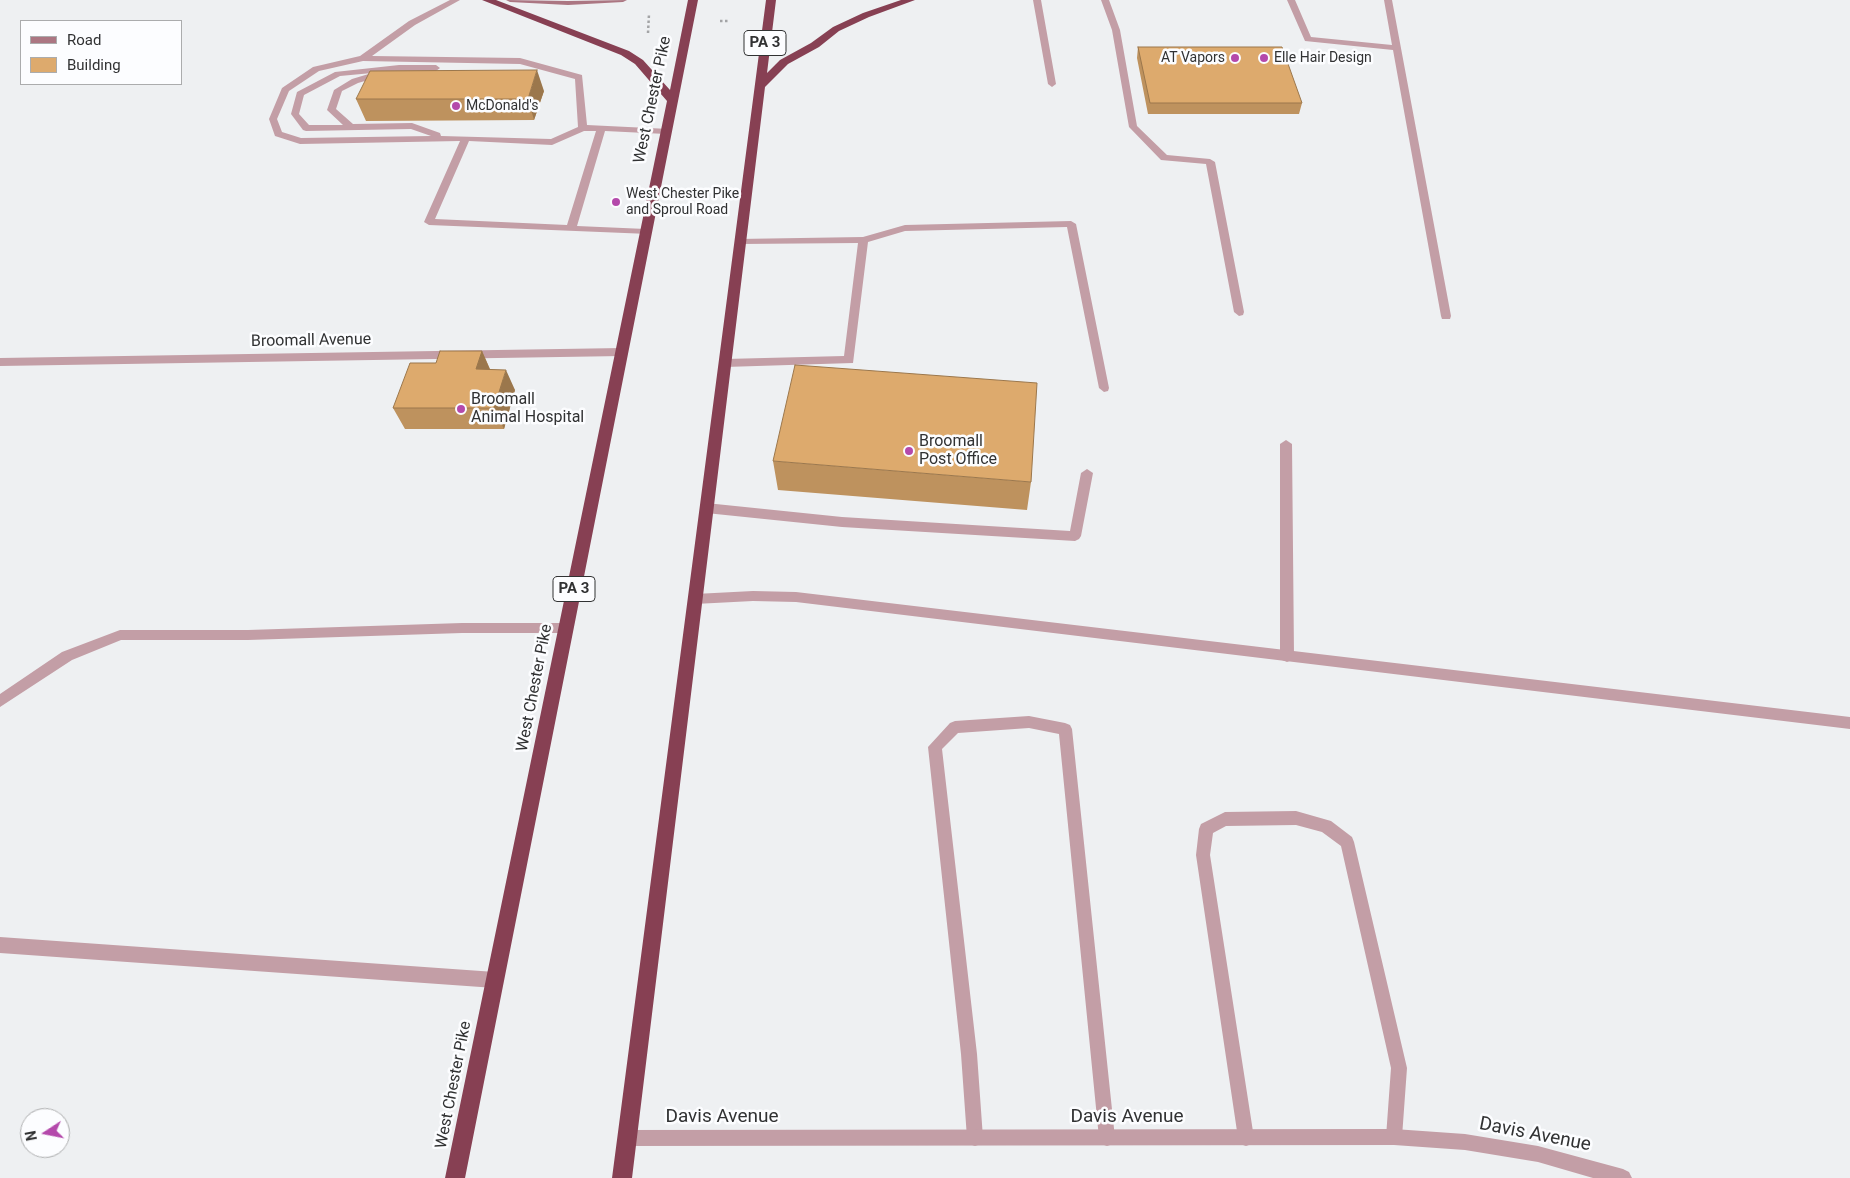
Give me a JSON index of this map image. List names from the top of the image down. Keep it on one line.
{"streets":{"highway":["PA 3","West Chester Pike"],"street":["Broomall Avenue","Davis Avenue"]},"crossings":[["PA 3","Davis Avenue"],["West Chester Pike","Broomall Avenue"]],"places":["AT Vapors","Elle Hair Design","McDonald's","West Chester Pike and Sproul Road","Broomall Animal Hospital","Broomall Post Office"],"legend":["Road","Building"],"north":"left"}
